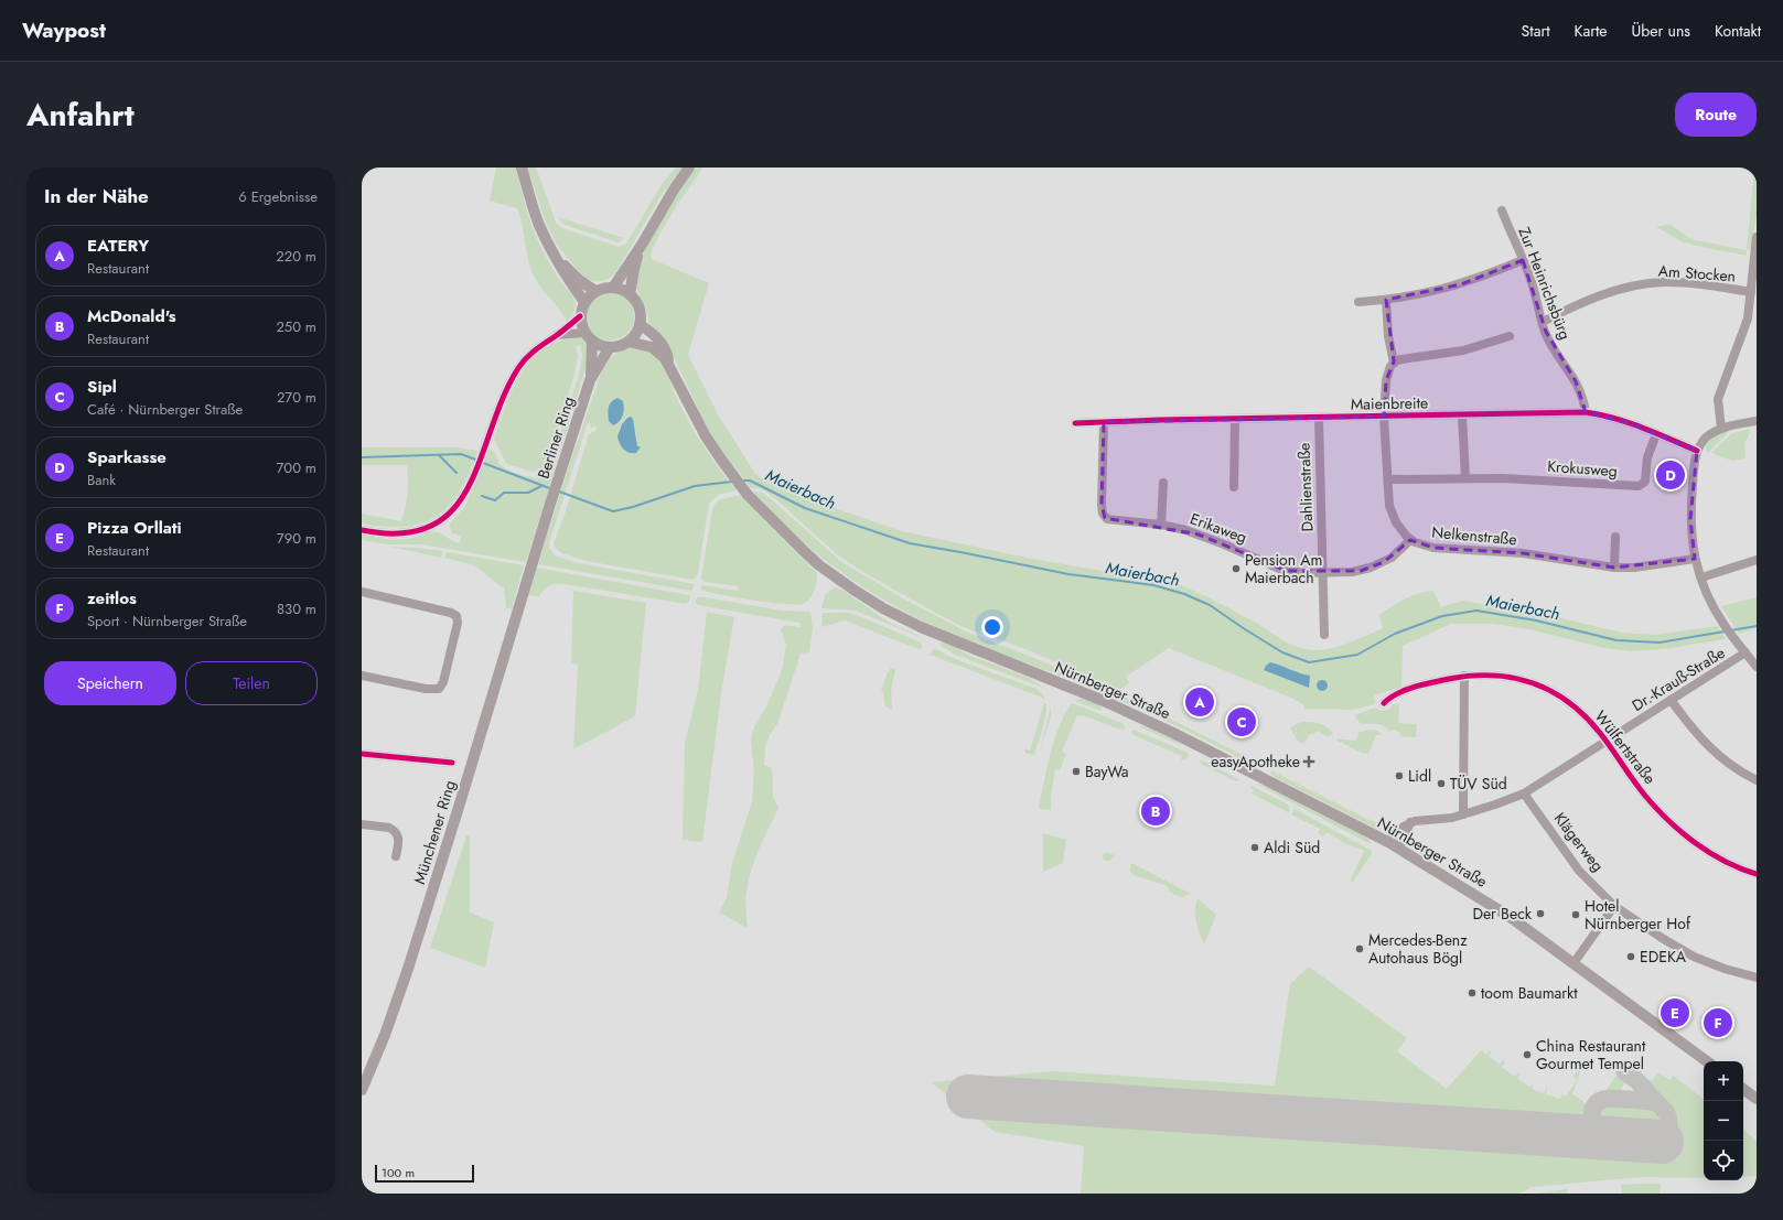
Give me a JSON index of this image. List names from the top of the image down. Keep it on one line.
{"streets":{"main road":["Berliner Ring","Nürnberger Straße","Münchener Ring"],"street":["Am Stocken","Zur Heinrichsbürg","Maienbreite","Krokusweg","Dahlienstraße","Erikaweg","Nelkenstraße","Dr.-Krauß-Straße","Wülfertstraße","Klägerweg"]},"crossings":[["Am Stocken","Zur Heinrichsbürg"],["Zur Heinrichsbürg","Maienbreite"],["Maienbreite","Krokusweg"],["Maienbreite","Dahlienstraße"],["Maienbreite","Erikaweg"],["Maienbreite","Nelkenstraße"],["Berliner Ring","Nürnberger Straße"],["Berliner Ring","Münchener Ring"],["Krokusweg","Nelkenstraße"],["Dahlienstraße","Erikaweg"],["Erikaweg","Nelkenstraße"],["Dr.-Krauß-Straße","Nürnberger Straße"],["Dr.-Krauß-Straße","Wülfertstraße"],["Dr.-Krauß-Straße","Klägerweg"]],"water":["Maierbach"],"places":{"other":["Pension Am Maierbach","BayWa","Lidl","TÜV Süd","Aldi Süd","Der Beck","Hotel Nürnberger Hof","Mercedes-Benz Autohaus Bögl","EDEKA","toom Baumarkt","China Restaurant Gourmet Tempel"],"health":["easyApotheke"]},"scale_bar":"100 m","page":{"header":"Waypost","nav":["Start","Karte","Über uns","Kontakt"],"title":"Anfahrt","buttons":["Route",["Speichern","Teilen"]],"heading":["In der Nähe","6 Ergebnisse"],"list":[{"mark":"A","name":"EATERY","note":"Restaurant","value":"220 m"},{"mark":"B","name":"McDonald's","note":"Restaurant","value":"250 m"},{"mark":"C","name":"Sipl","note":"Café · Nürnberger Straße","value":"270 m"},{"mark":"D","name":"Sparkasse","note":"Bank","value":"700 m"},{"mark":"E","name":"Pizza Orllati","note":"Restaurant","value":"790 m"},{"mark":"F","name":"zeitlos","note":"Sport · Nürnberger Straße","value":"830 m"}],"pins":["D","A","C","B","E","F"],"map_buttons":["+","−"],"scale":"100 m"}}
